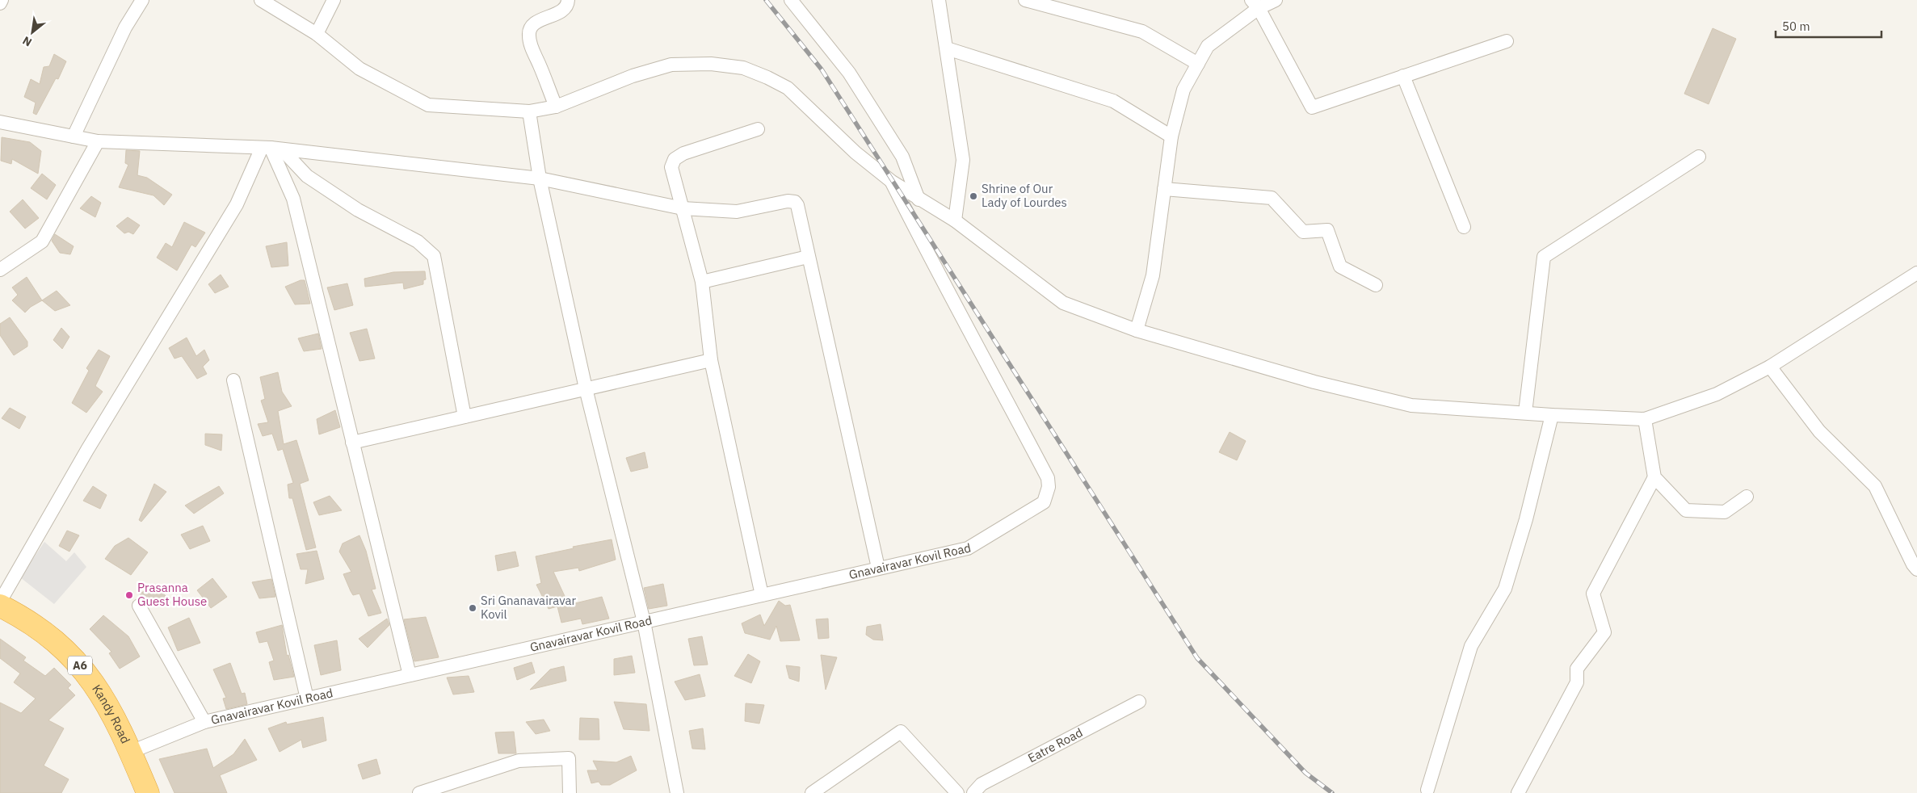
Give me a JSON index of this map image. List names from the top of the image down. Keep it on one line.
{"streets":{"highway":["A6","Kandy Road"],"street":["Gnavairavar Kovil Road","Eatre Road"]},"crossings":[["Gnavairavar Kovil Road","Kandy Road"]],"places":["Shrine of Our Lady of Lourdes","Prasanna Guest House","Sri Gnanavairavar Kovil"],"scale_bar":"50 m","north":"bottom left"}
